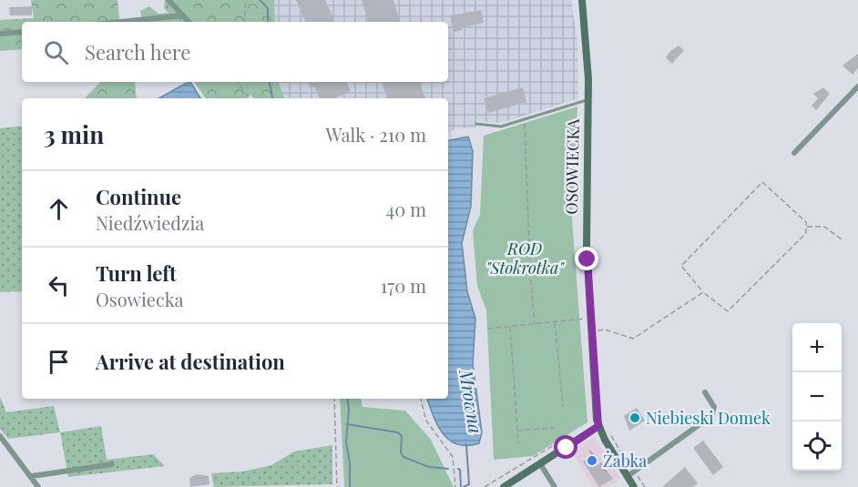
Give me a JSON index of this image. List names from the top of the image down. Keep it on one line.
{"streets":{"street":["OSOWIECKA"]},"water":["Mrowna"],"parks":["ROD \"Stokrotka\""],"places":["Niebieski Domek","Żabka"],"page":{"search":"Search here","heading":["3 min","Walk · 210 m"],"list":[["Continue","Niedźwiedzia","40 m"],["Turn left","Osowiecka","170 m"],"Arrive at destination"],"map_buttons":["+","−"]}}
